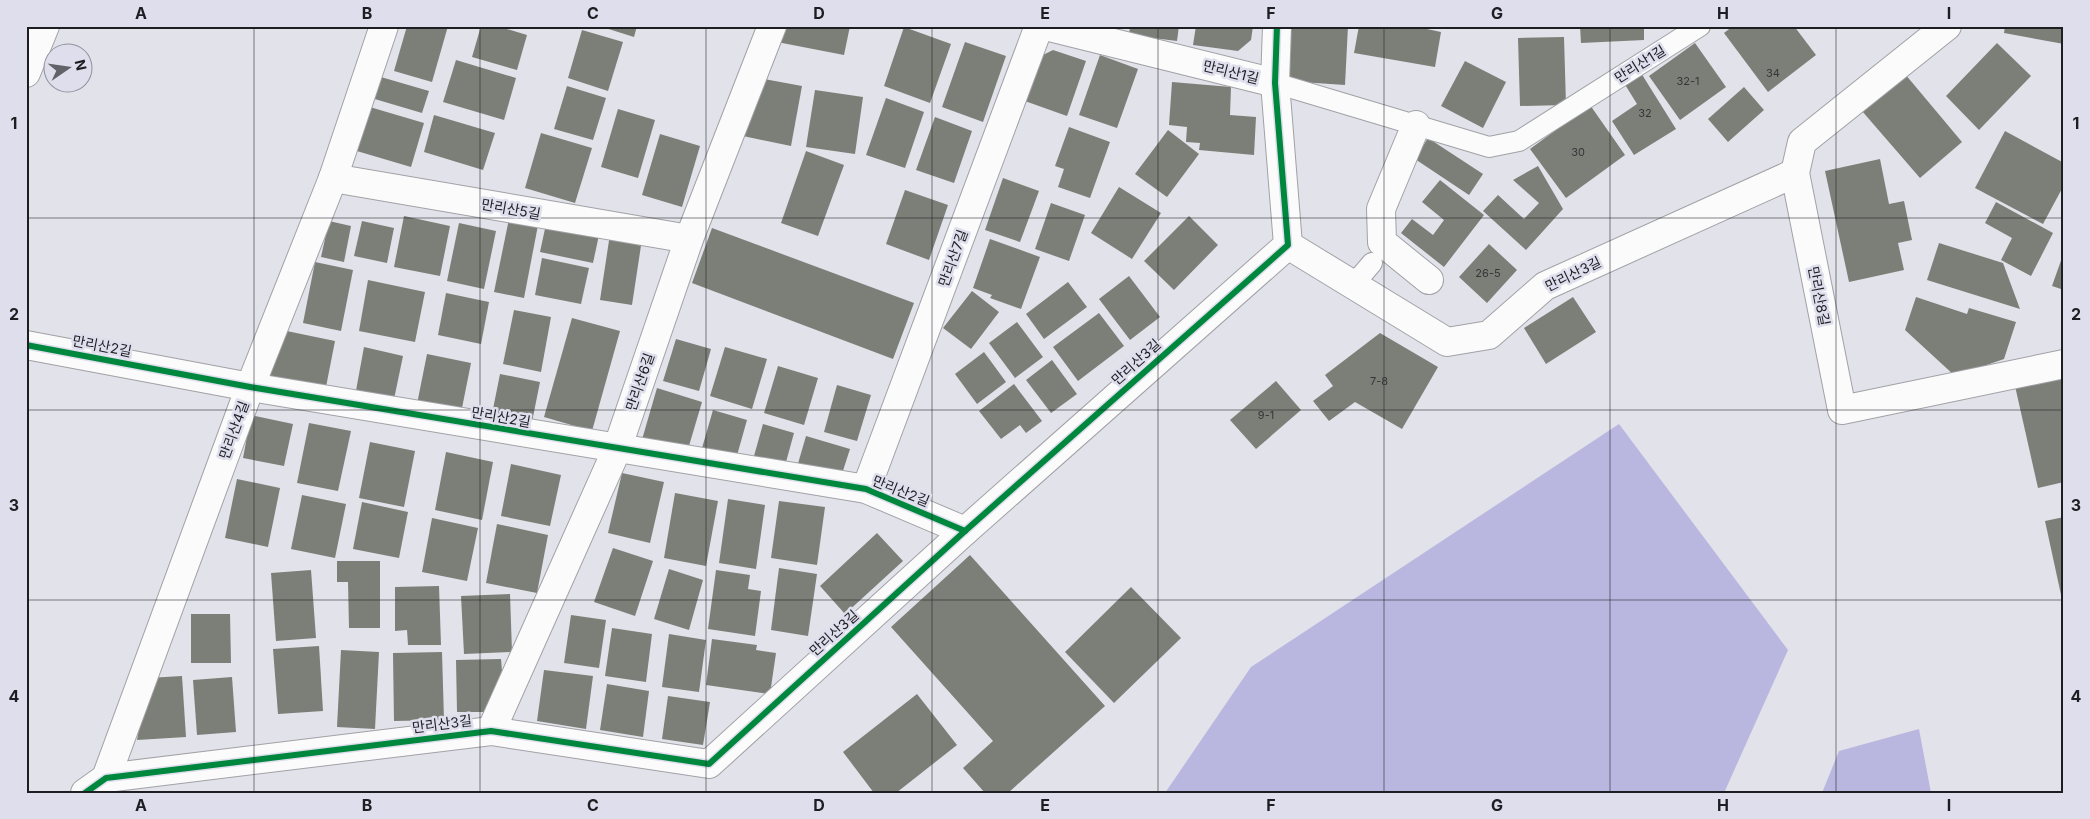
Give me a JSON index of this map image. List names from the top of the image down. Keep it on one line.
{"streets":{"street":["만리산1길","만리산5길","만리산7길","만리산3길","만리산8길","만리산2길","만리산6길","만리산4길"]},"crossings":[["만리산5길","만리산6길"],["만리산5길","만리산4길"],["만리산7길","만리산2길"],["만리산3길","만리산8길"],["만리산3길","만리산2길"],["만리산3길","만리산6길"],["만리산3길","만리산4길"],["만리산2길","만리산6길"],["만리산2길","만리산4길"]],"house_numbers":["34","32-1","32","30","26-5","7-8","9-1"],"north":"right","grid":{"columns":["A","B","C","D","E","F","G","H","I"],"rows":["1","2","3","4"]}}
